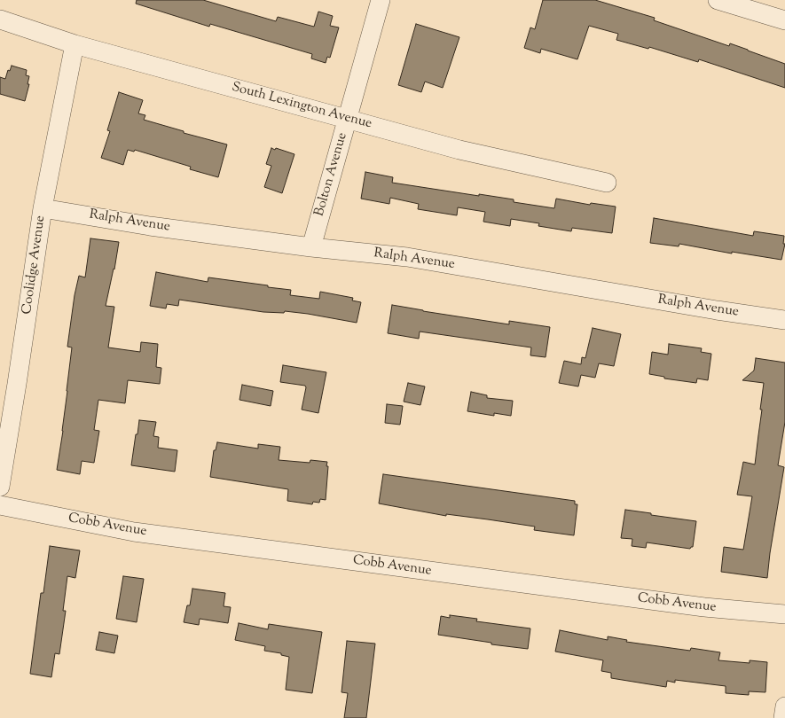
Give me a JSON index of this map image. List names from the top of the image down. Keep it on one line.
{"streets":{"street":["South Lexington Avenue","Bolton Avenue","Ralph Avenue","Coolidge Avenue","Cobb Avenue"]},"crossings":[["South Lexington Avenue","Bolton Avenue"],["South Lexington Avenue","Coolidge Avenue"],["Bolton Avenue","Ralph Avenue"],["Ralph Avenue","Coolidge Avenue"]]}
